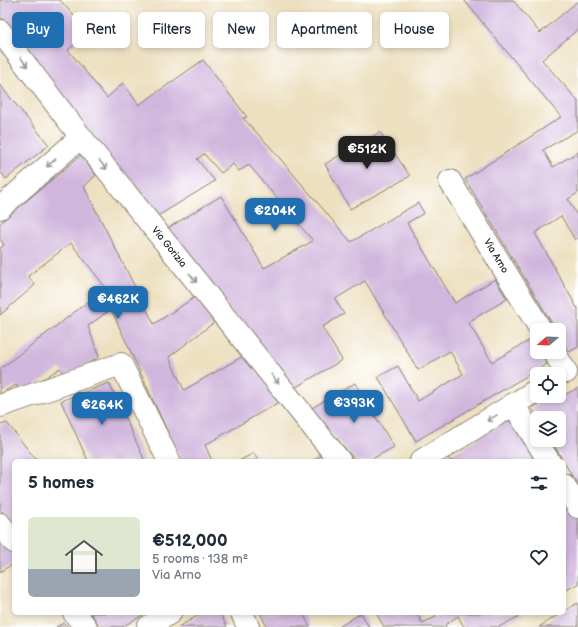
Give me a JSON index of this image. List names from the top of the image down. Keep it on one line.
{"streets":{"street":["Via Gorizia","Via Arno"]},"one_way":["Via Gorizia"],"north":"left","page":{"chip":["Buy","Rent","Filters","New","Apartment","House"],"price":["€512K","€204K","€462K","€393K","€264K"],"heading":"5 homes","list":[{"name":"€512,000","note":"5 rooms · 138 m² · Via Arno"}]}}
